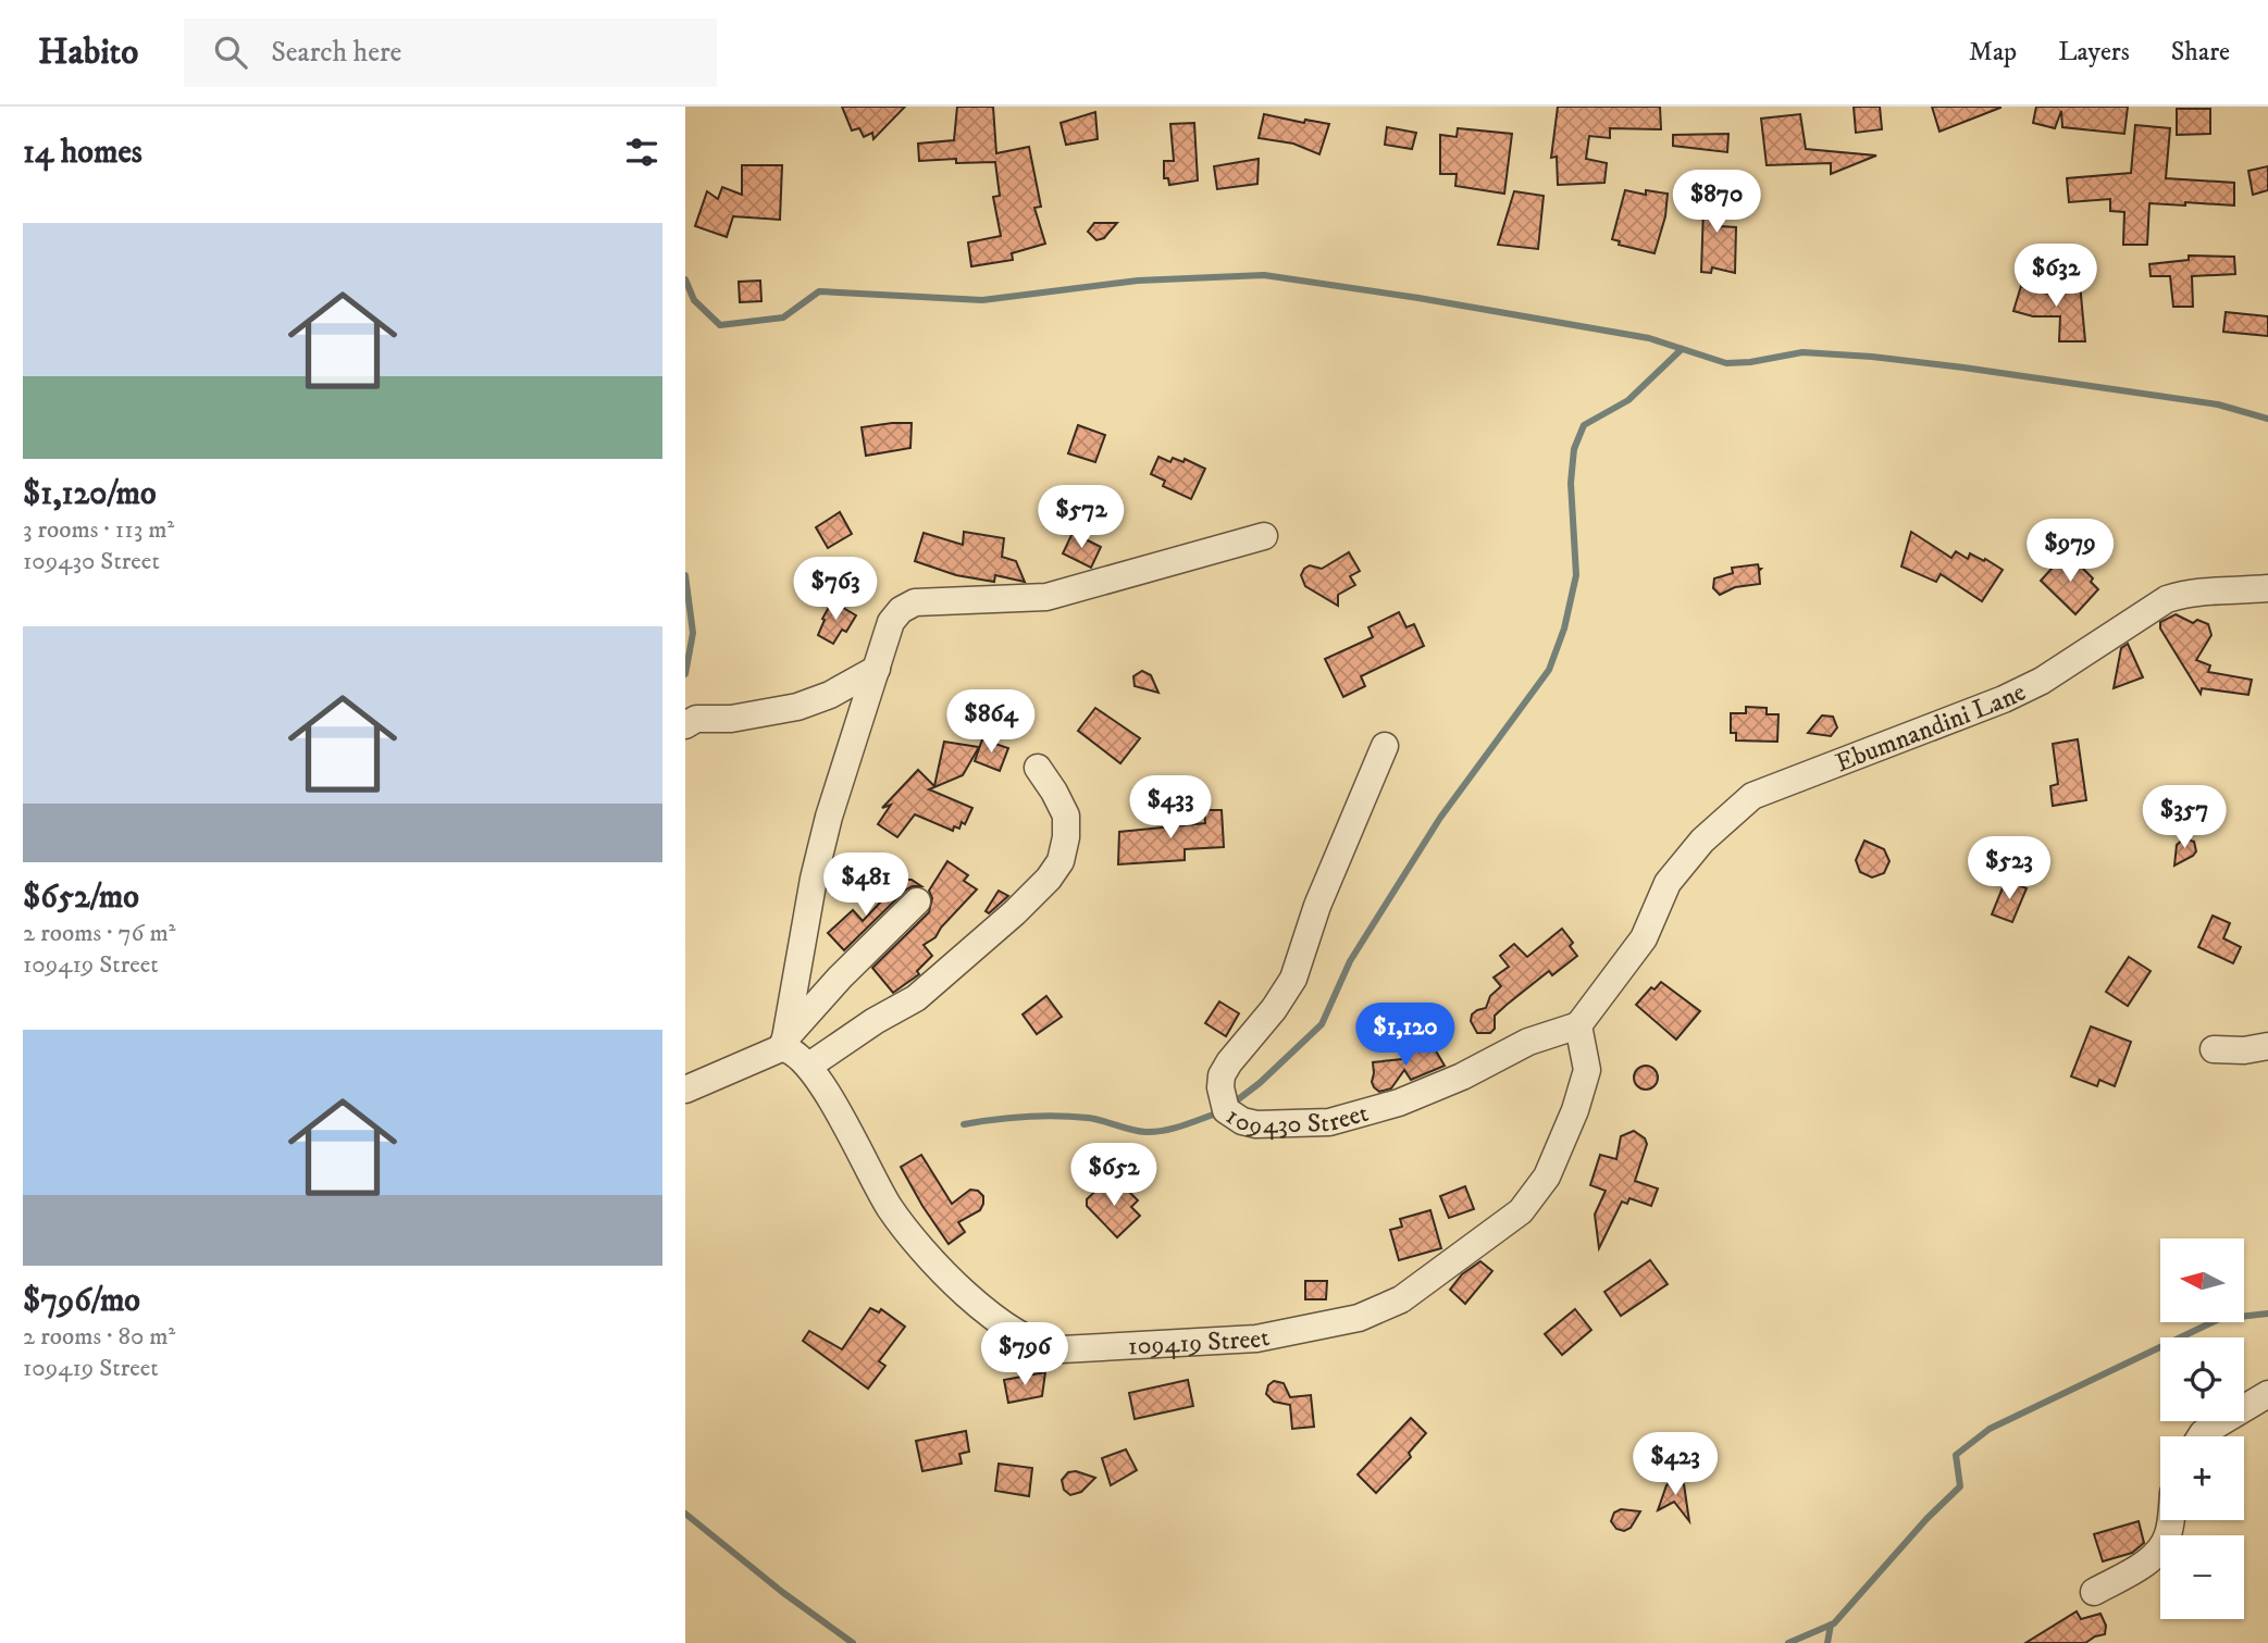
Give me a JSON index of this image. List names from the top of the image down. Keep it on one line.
{"streets":{"street":["Ebumnandini Lane","109430 Street","109419 Street"]},"crossings":[["Ebumnandini Lane","109430 Street"],["Ebumnandini Lane","109419 Street"],["109430 Street","109419 Street"]],"north":"left","page":{"header":"Habito","search":"Search here","nav":["Map","Layers","Share"],"heading":"14 homes","price":["$870","$632","$572","$979","$763","$864","$433","$357","$523","$481","$1,120","$652","$796","$423"],"list":[{"name":"$1,120/mo","note":"3 rooms · 113 m² · 109430 Street"},{"name":"$652/mo","note":"2 rooms · 76 m² · 109419 Street"},{"name":"$796/mo","note":"2 rooms · 80 m² · 109419 Street"}],"map_buttons":["+","−"]}}
